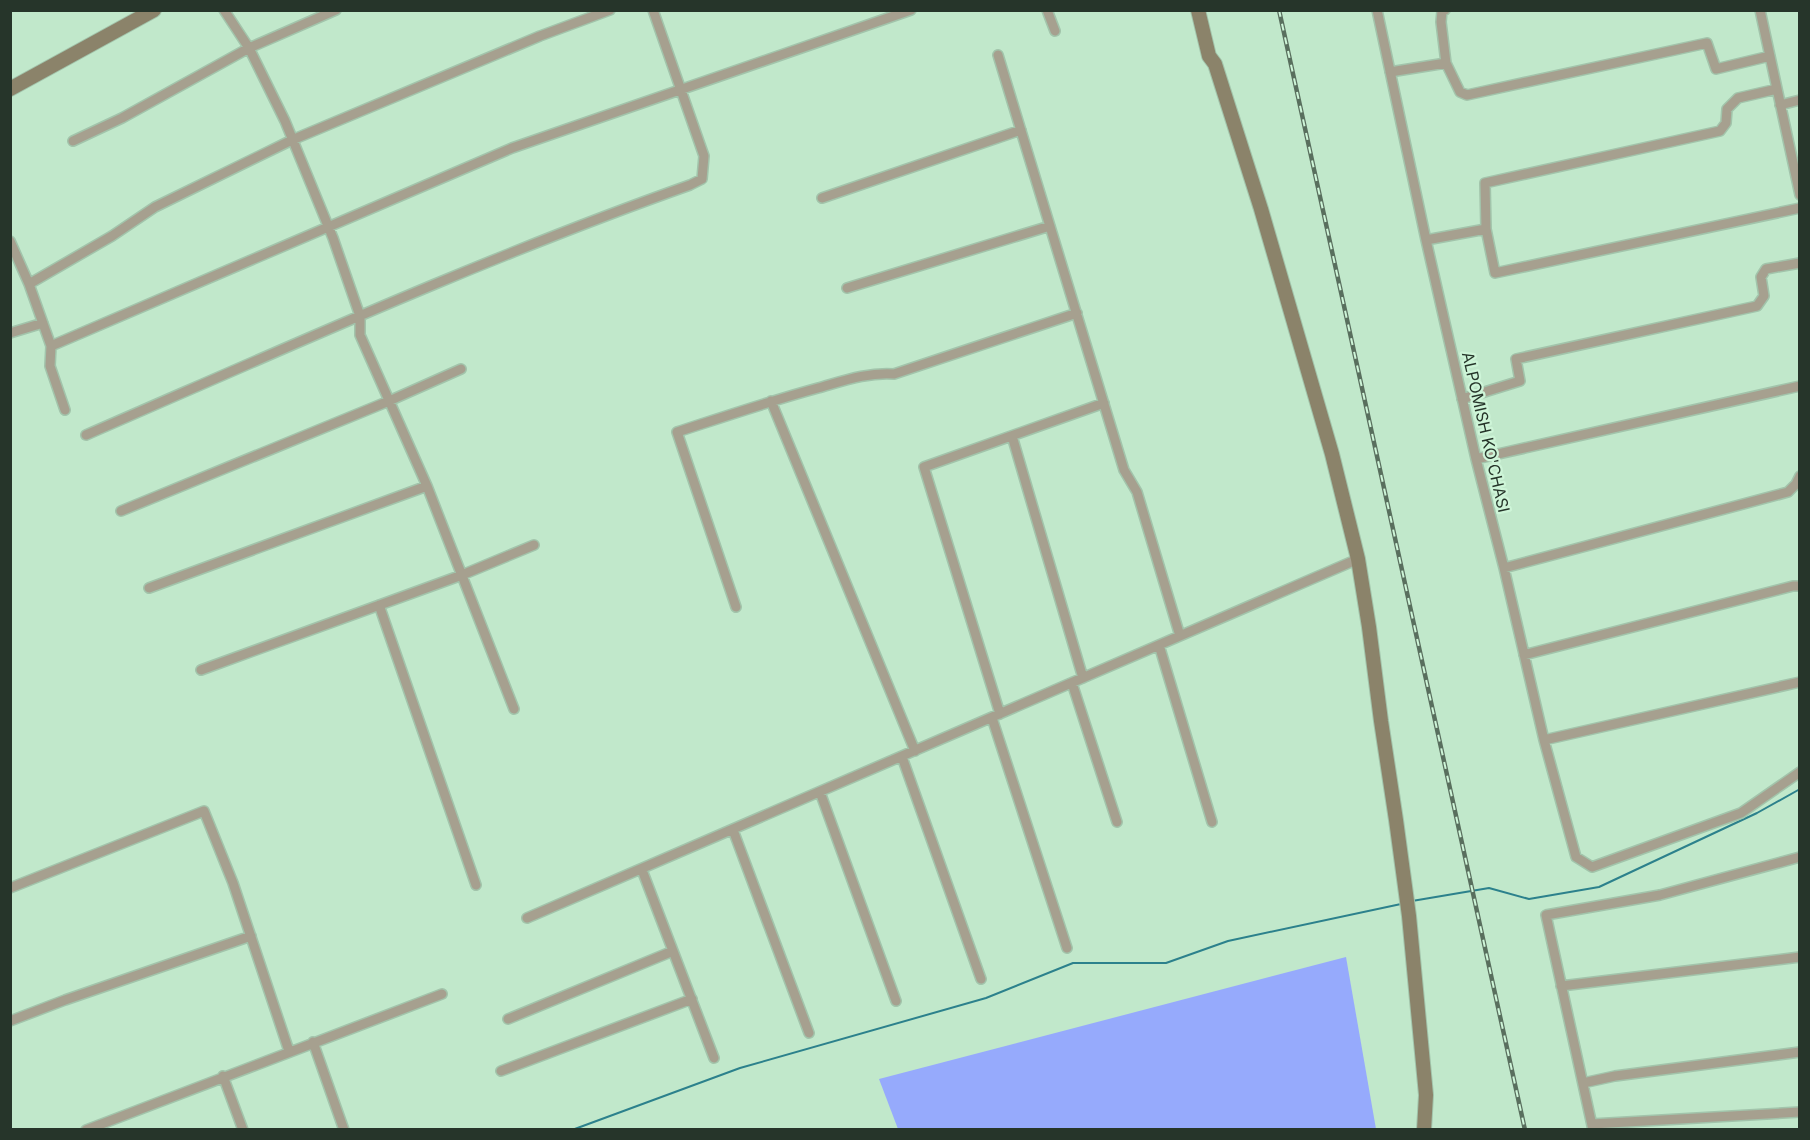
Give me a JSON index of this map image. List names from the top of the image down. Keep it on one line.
{"streets":{"street":["ALPOMISH KO'CHASI"]}}
